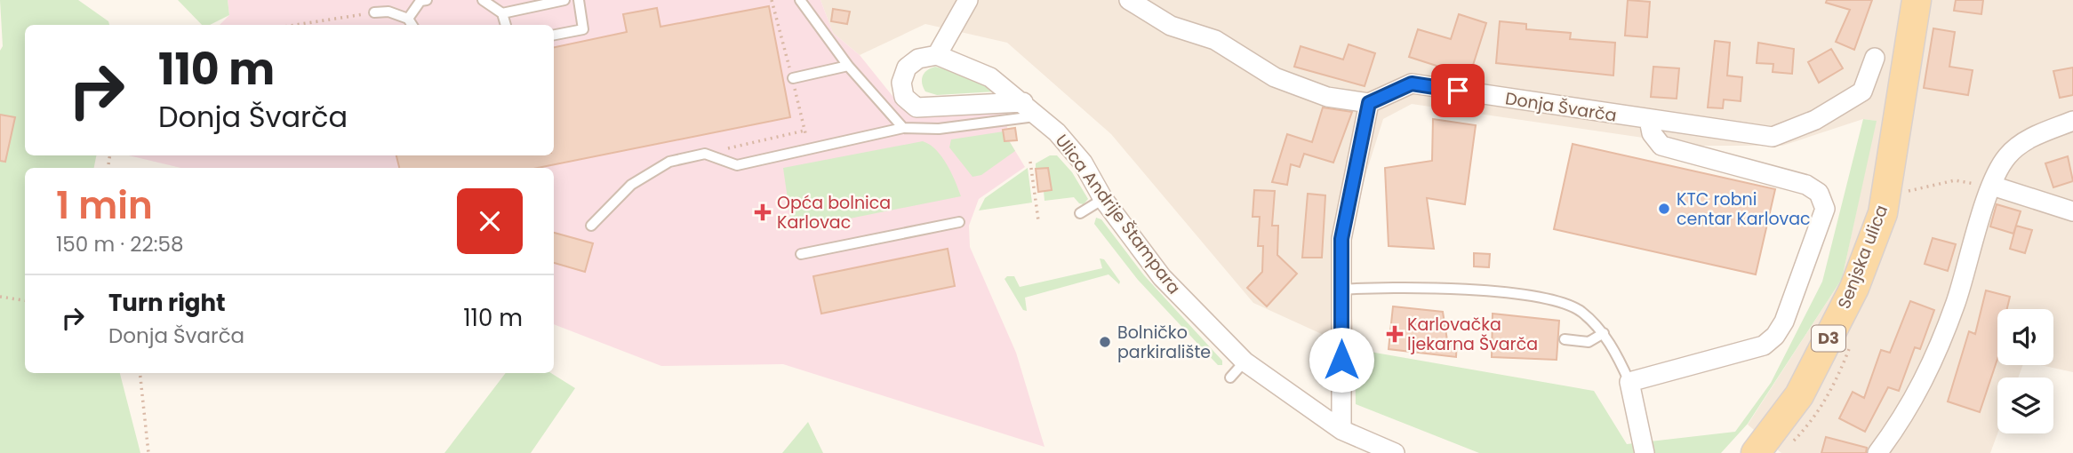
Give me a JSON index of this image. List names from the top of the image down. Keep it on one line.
{"streets":{"main road":["Senjska ulica","D3"],"street":["Donja Švarča","Ulica Andrije Štampara"]},"places":{"other":["KTC robni centar Karlovac","Bolničko parkiralište"],"health":["Opća bolnica Karlovac","Karlovačka ljekarna Švarča"]},"page":{"turn":["110 m","Donja Švarča"],"heading":["1 min","150 m · 22:58"],"list":[{"name":"Turn right","note":"Donja Švarča","value":"110 m"}]}}
